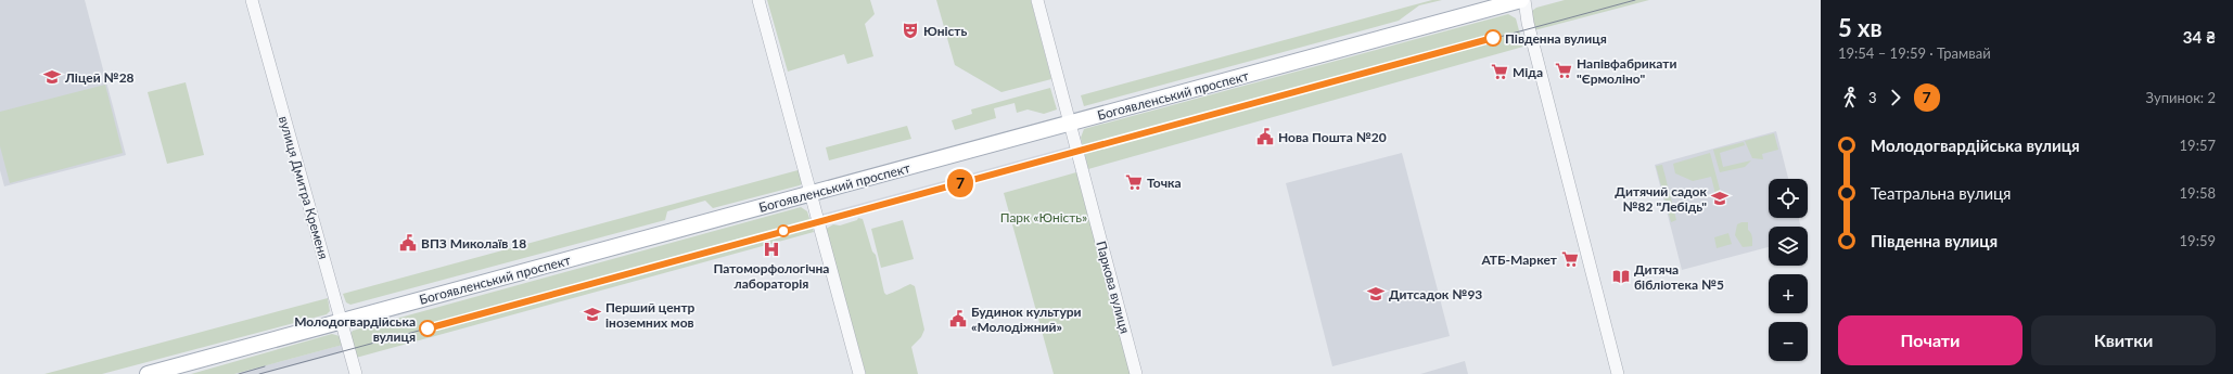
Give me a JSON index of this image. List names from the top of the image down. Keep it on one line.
{"streets":{"main road":["Богоявленський проспект"],"street":["вулиця Дмитра Кременя","Паркова вулиця"]},"crossings":[["Богоявленський проспект","вулиця Дмитра Кременя"],["Богоявленський проспект","Паркова вулиця"]],"parks":["Парк «Юність»"],"places":{"theatre":["Юність"],"other":["Південна вулиця","Молодогвардійська вулиця"],"supermarket":["Напівфабрикати \"Єрмоліно\"","Міда","Точка","АТБ-Маркет"],"school or university":["Ліцей №28","Дитячий садок №82 \"Лебідь\"","Дитсадок №93","Перший центр іноземних мов"],"public building":["Нова Пошта №20","ВПЗ Миколаїв 18","Будинок культури «Молодіжний»"],"hospital":["Патоморфологічна лабораторія"],"library":["Дитяча бібліотека №5"]},"lines":["tram line 7"],"page":{"on_map":"7","heading":["5 хв","19:54 – 19:59 · Трамвай","34 ₴"],"legs":["3","7","Зупинок: 2"],"list":[{"name":"Молодогвардійська вулиця","value":"19:57"},{"name":"Театральна вулиця","value":"19:58"},{"name":"Південна вулиця","value":"19:59"}],"map_buttons":["+","−"],"buttons":["Почати","Квитки"]}}
